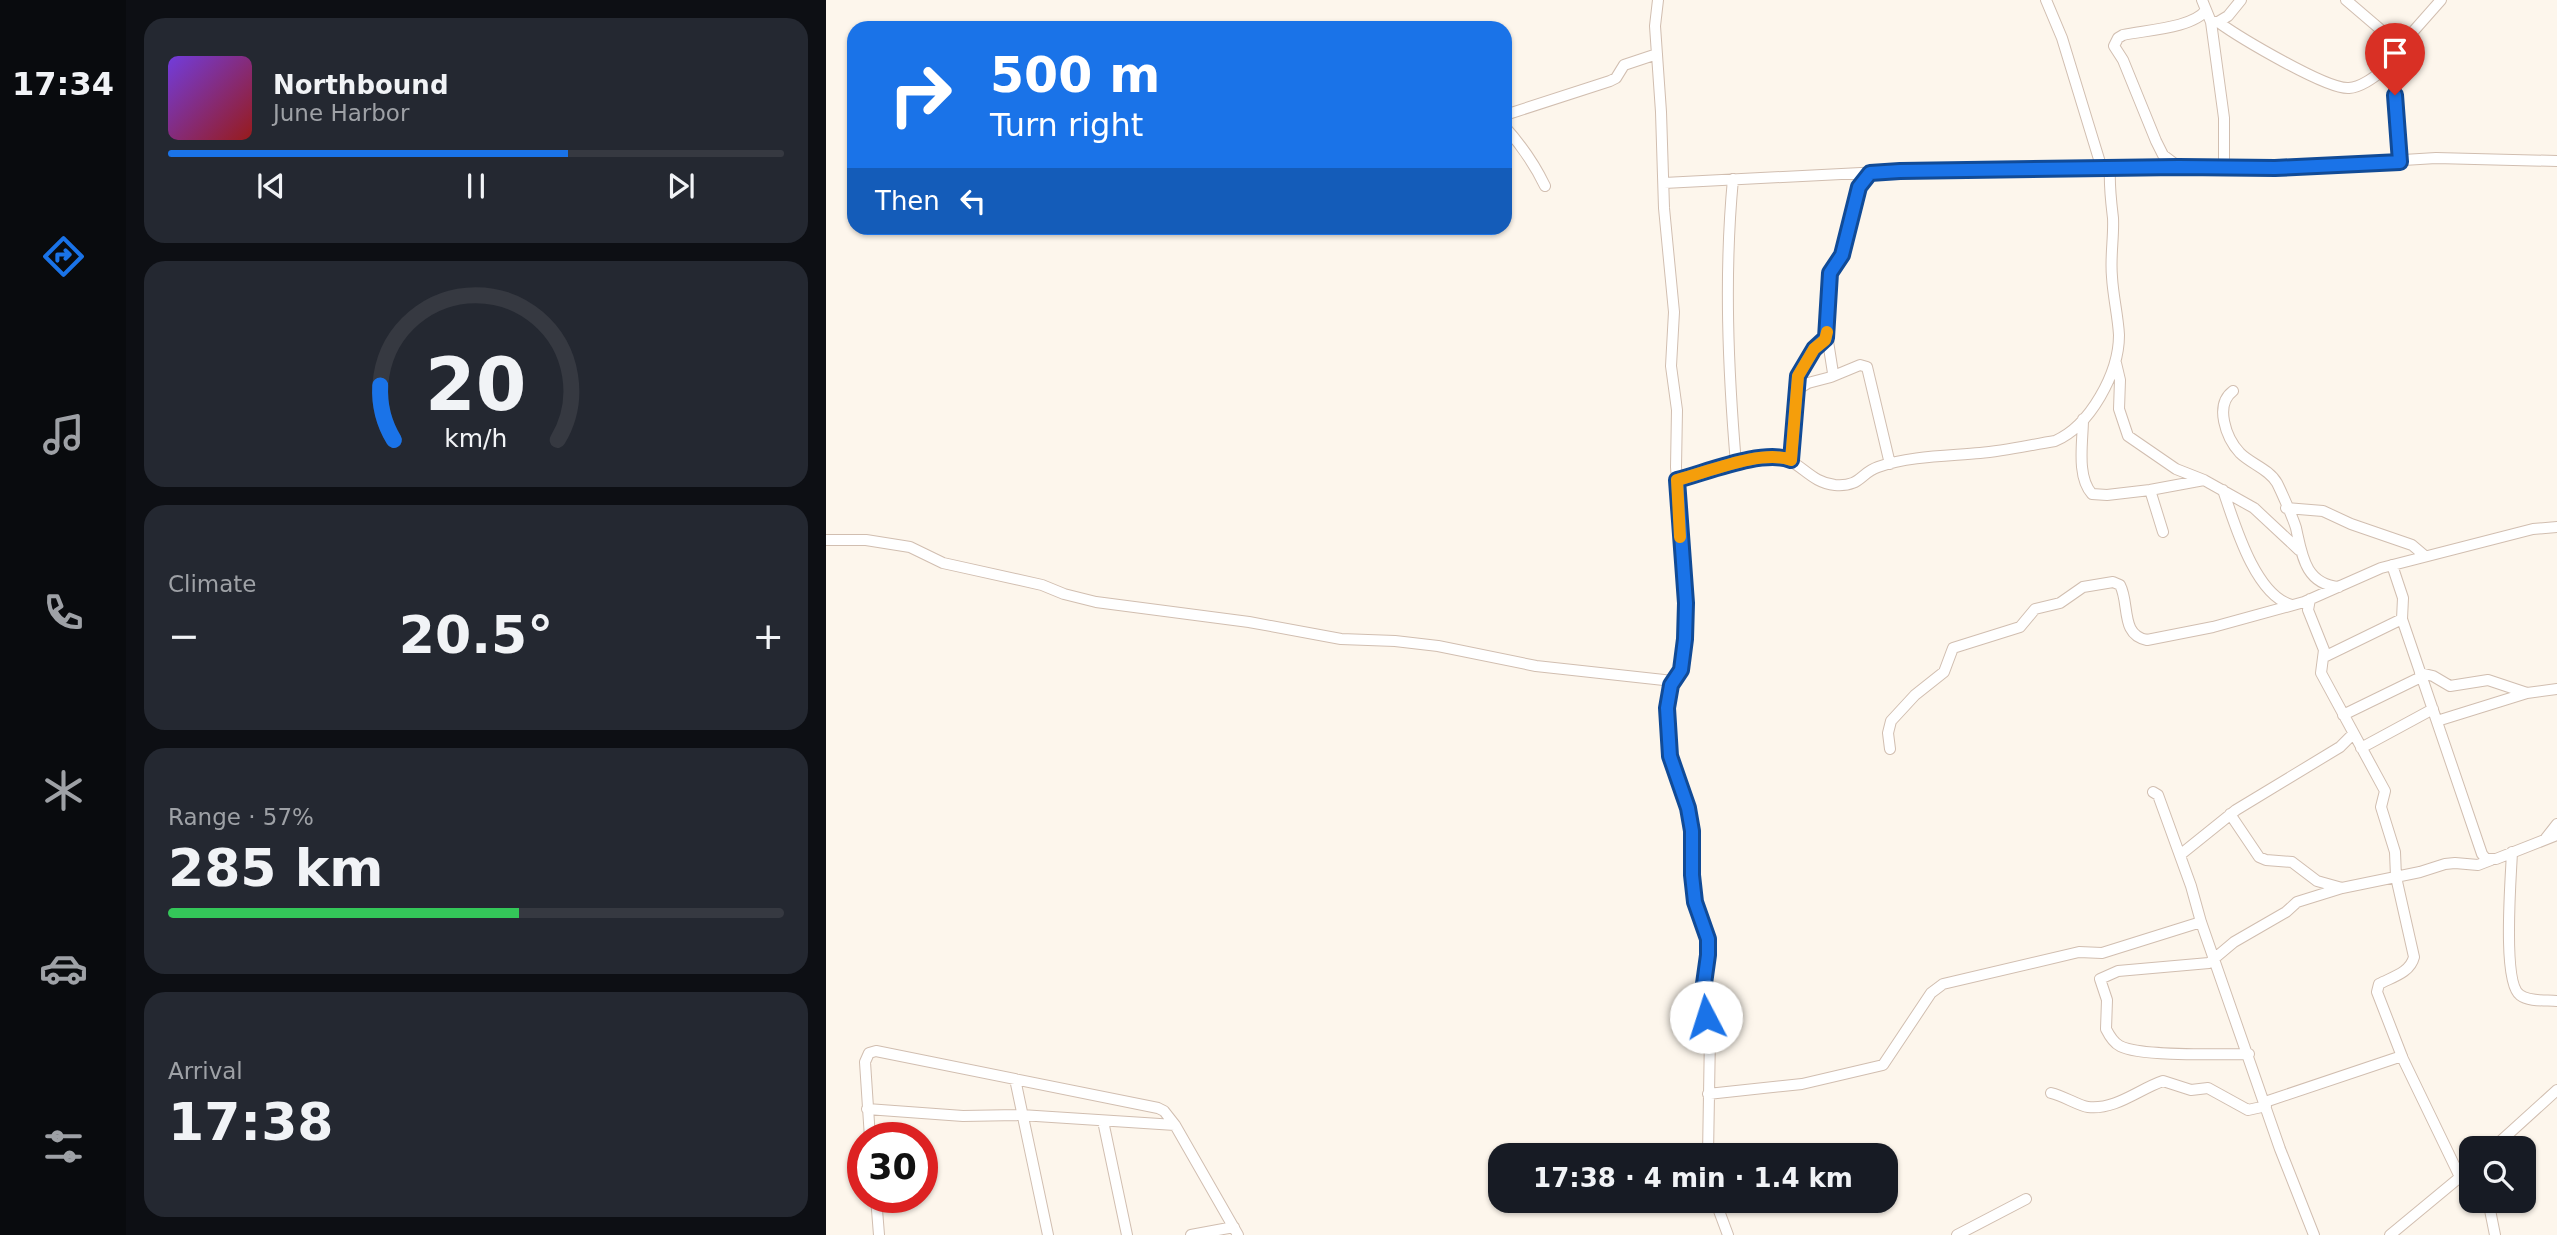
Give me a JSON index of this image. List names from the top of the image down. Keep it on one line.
{"page":{"tabs":"17:34","turn":["500 m","Turn right"],"song":["Northbound","June Harbor"],"then":"Then","tile":["Climate",["Range · 57%","285 km"],["Arrival","17:38"]],"heat":["−","20.5°","+"],"limit":"30","trip":"17:38 · 4 min · 1.4 km","gauge":["20","km/h"]}}
